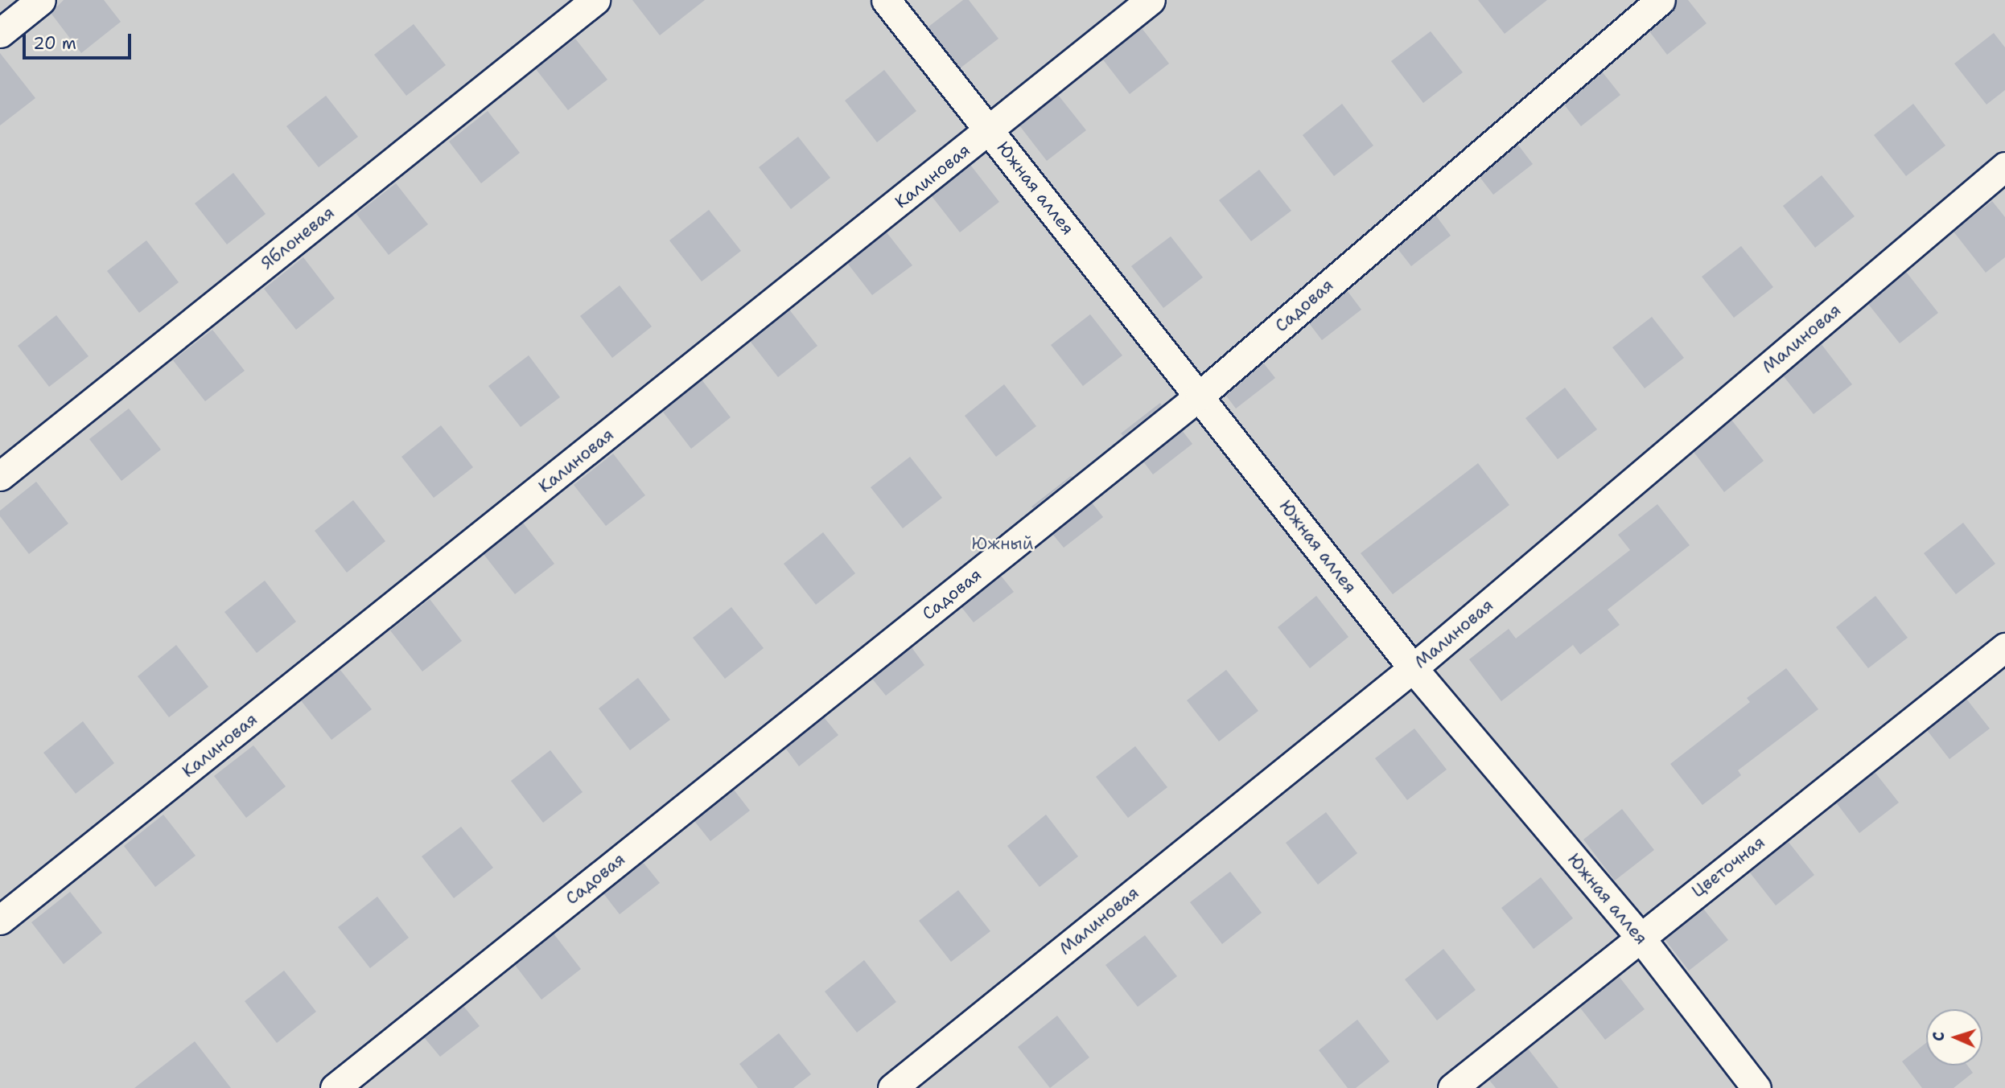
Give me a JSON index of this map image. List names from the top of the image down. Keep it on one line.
{"streets":{"street":["Калиновая","Южная аллея","Яблоневая","Садовая","Малиновая","Цветочная"]},"crossings":[["Калиновая","Южная аллея"],["Южная аллея","Садовая"],["Южная аллея","Малиновая"],["Южная аллея","Цветочная"]],"parks":["Южный"],"scale_bar":"20 m","north":"left"}
